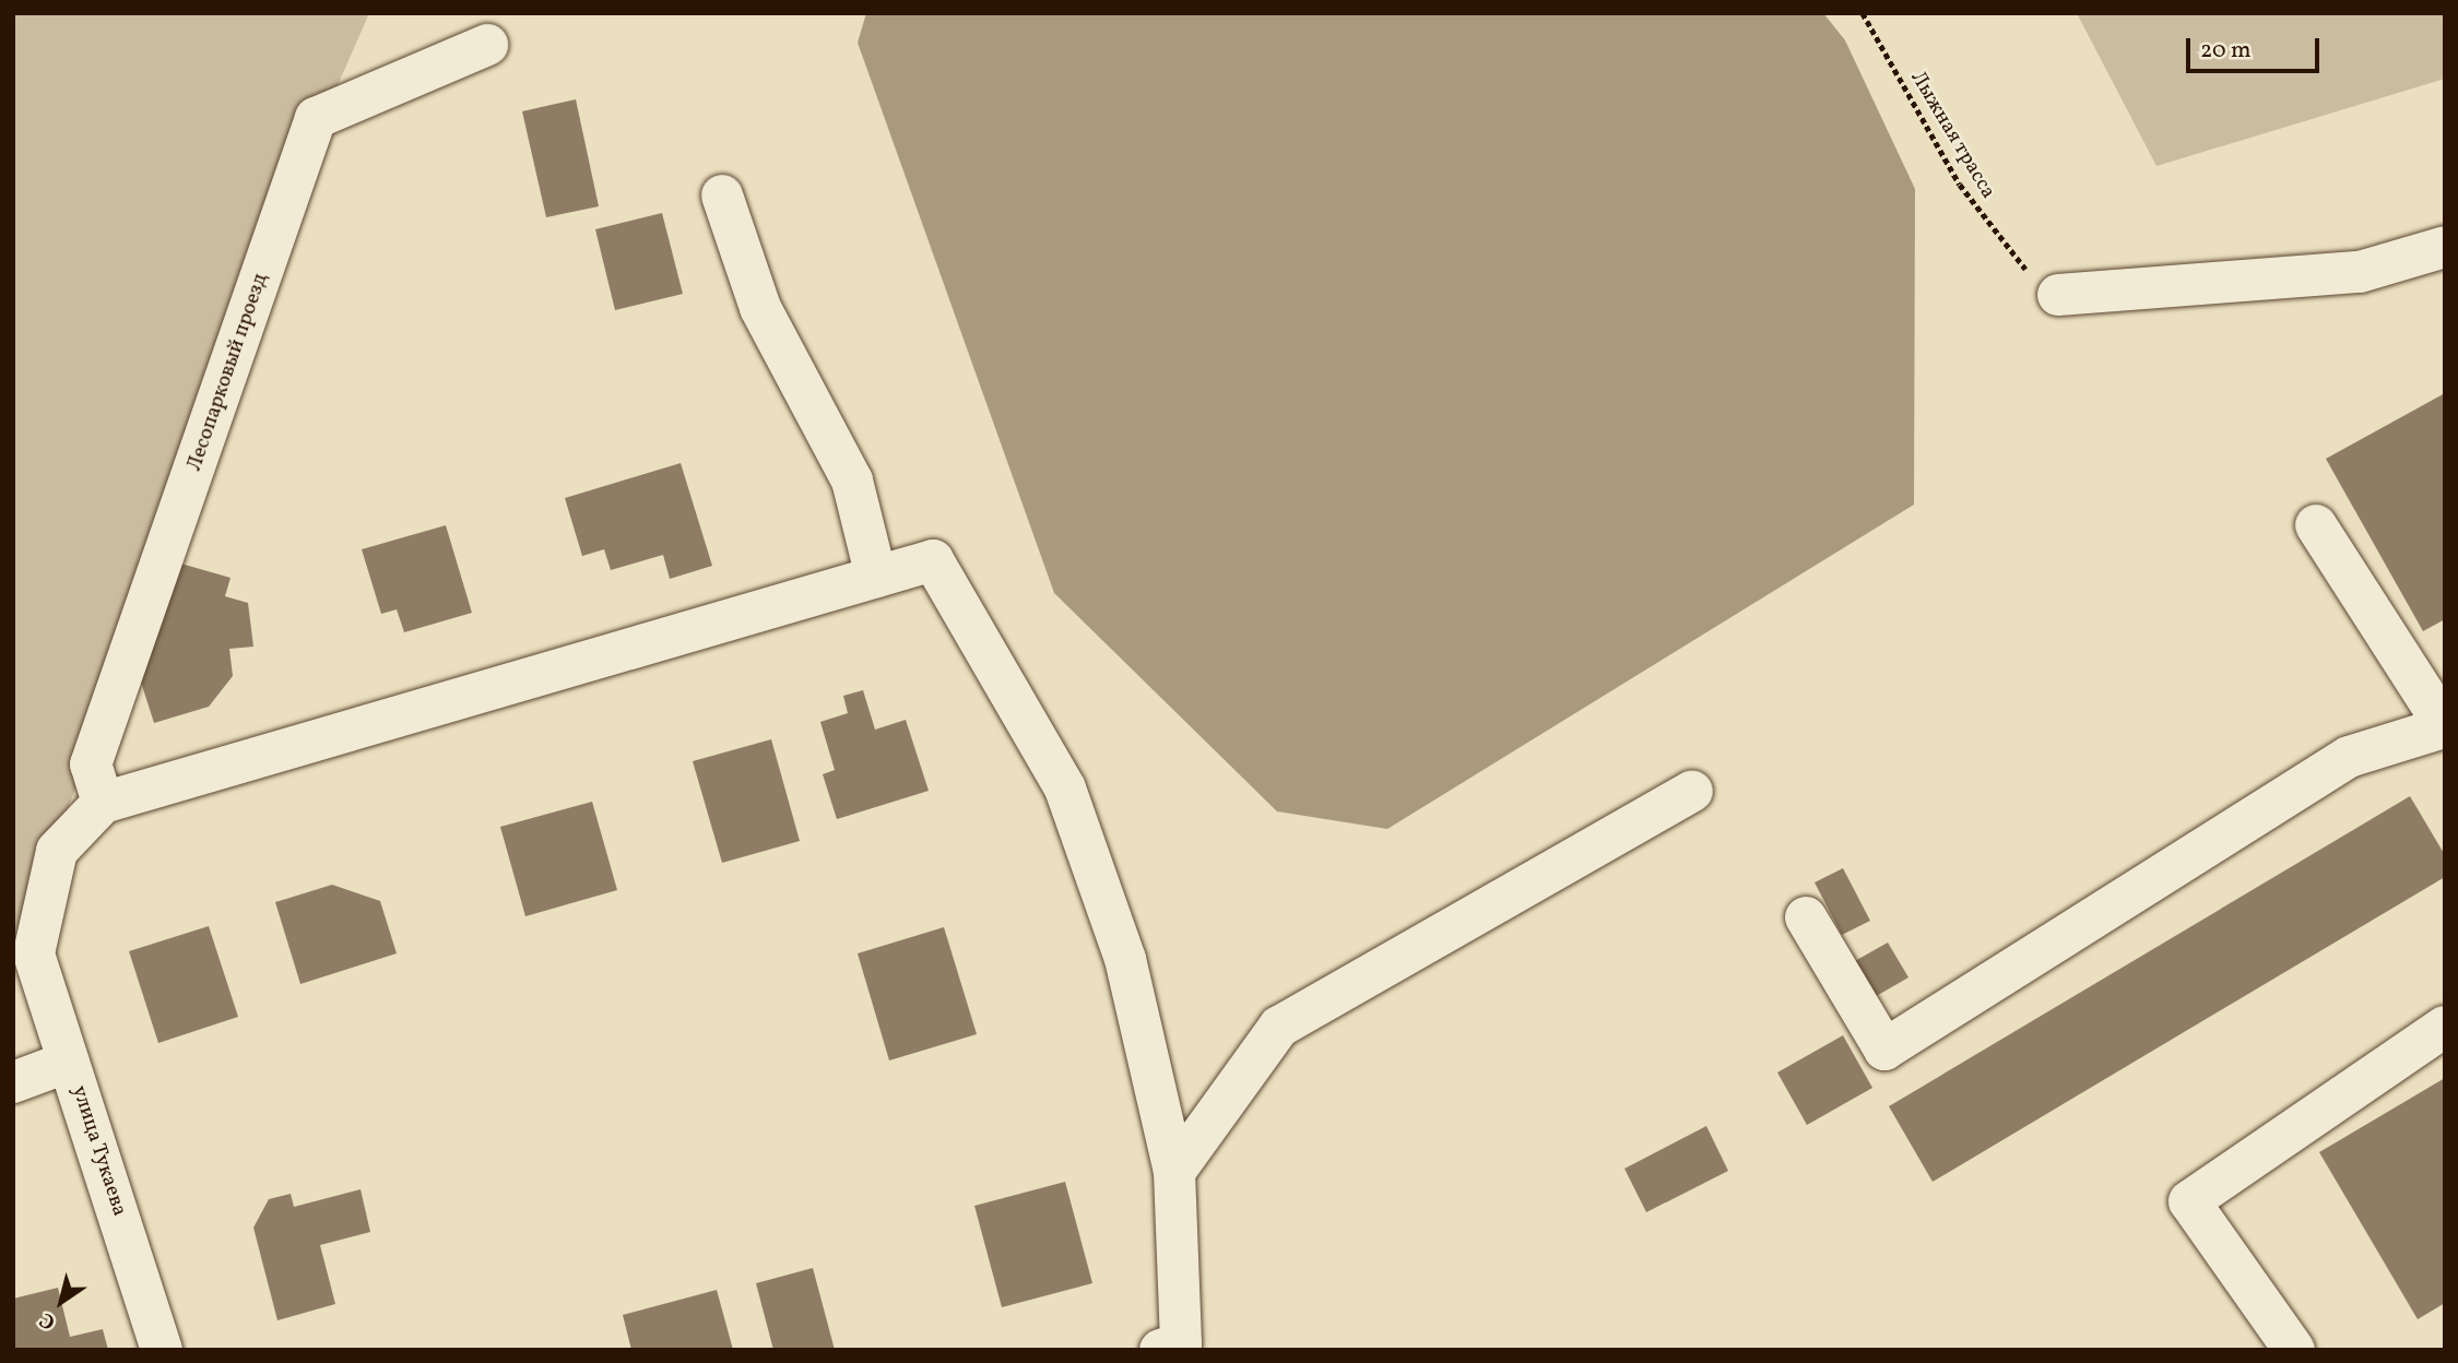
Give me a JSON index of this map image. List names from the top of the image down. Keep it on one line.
{"streets":{"street":["Лесопарковый проезд","улица Тукаева"],"path":["Лыжная трасса"]},"crossings":[["Лесопарковый проезд","улица Тукаева"]],"scale_bar":"20 m","north":"bottom left"}
